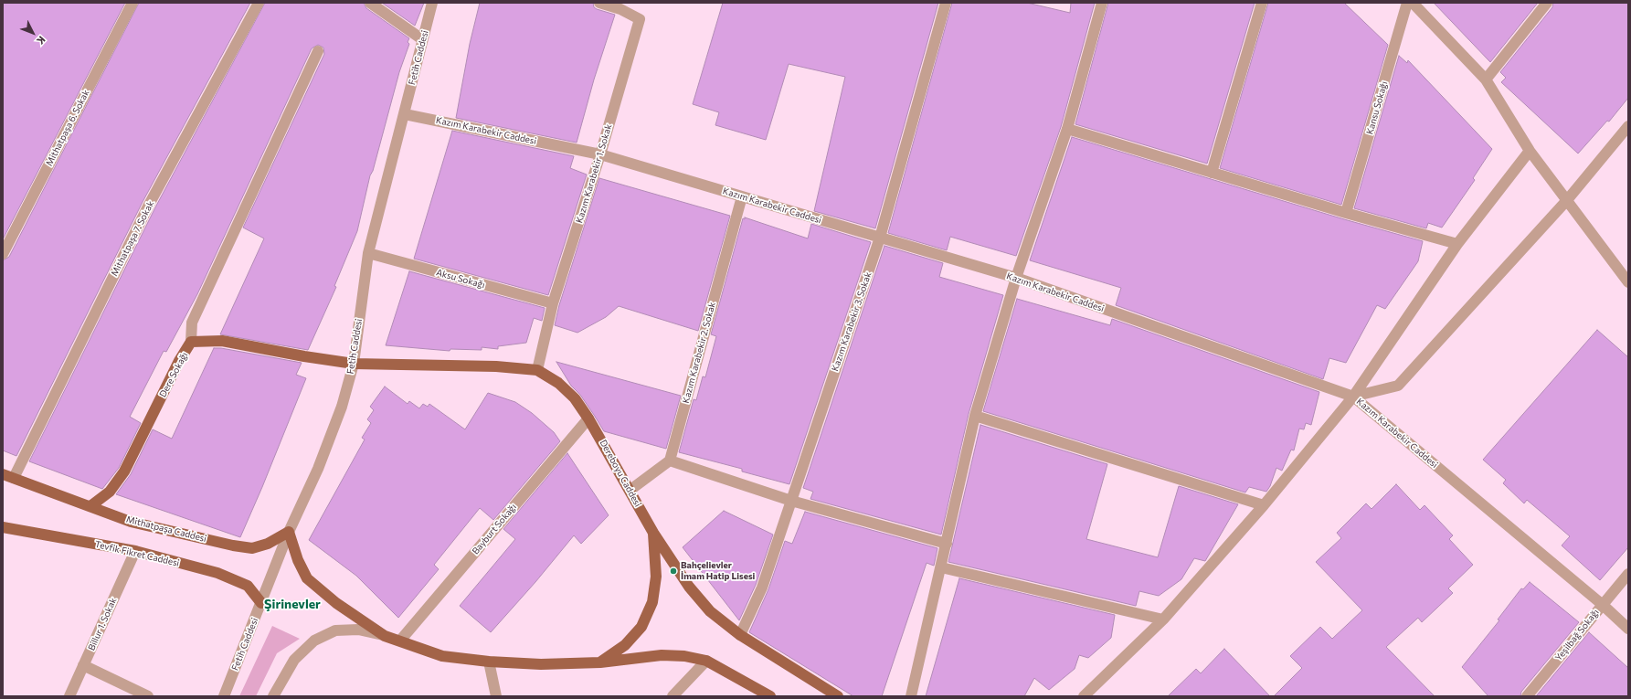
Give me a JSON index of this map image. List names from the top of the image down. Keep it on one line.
{"streets":{"main road":["Dere Sokağı","Dereboyu Caddesi","Mithatpaşa Caddesi","Tevfik Fikret Caddesi"],"street":["Fetih Caddesi","Kansu Sokağı","Mithatpaşa 6. Sokak","Kazım Karabekir Caddesi","Kazım Karabekir 1. Sokak","Mithatpaşa 7. Sokak","Aksu Sokağı","Kazım Karabekir 3. Sokak","Kazım Karabekir 2. Sokak","Bayburt Sokağı","Billur 1. Sokak","Yeşilbağ Sokağı"]},"crossings":[["Fetih Caddesi","Kazım Karabekir Caddesi"],["Fetih Caddesi","Aksu Sokağı"],["Fetih Caddesi","Dere Sokağı"],["Fetih Caddesi","Dereboyu Caddesi"],["Fetih Caddesi","Mithatpaşa Caddesi"],["Fetih Caddesi","Tevfik Fikret Caddesi"],["Kazım Karabekir Caddesi","Kazım Karabekir 1. Sokak"],["Kazım Karabekir Caddesi","Kazım Karabekir 3. Sokak"],["Kazım Karabekir Caddesi","Kazım Karabekir 2. Sokak"],["Kazım Karabekir Caddesi","Yeşilbağ Sokağı"],["Kazım Karabekir 1. Sokak","Aksu Sokağı"],["Kazım Karabekir 1. Sokak","Dereboyu Caddesi"],["Mithatpaşa 7. Sokak","Mithatpaşa Caddesi"],["Kazım Karabekir 3. Sokak","Dereboyu Caddesi"],["Dere Sokağı","Dereboyu Caddesi"],["Dere Sokağı","Mithatpaşa Caddesi"],["Dereboyu Caddesi","Bayburt Sokağı"],["Tevfik Fikret Caddesi","Billur 1. Sokak"]],"districts":["Şirinevler"],"places":["Bahçelievler İmam Hatip Lisesi"],"north":"bottom right"}
